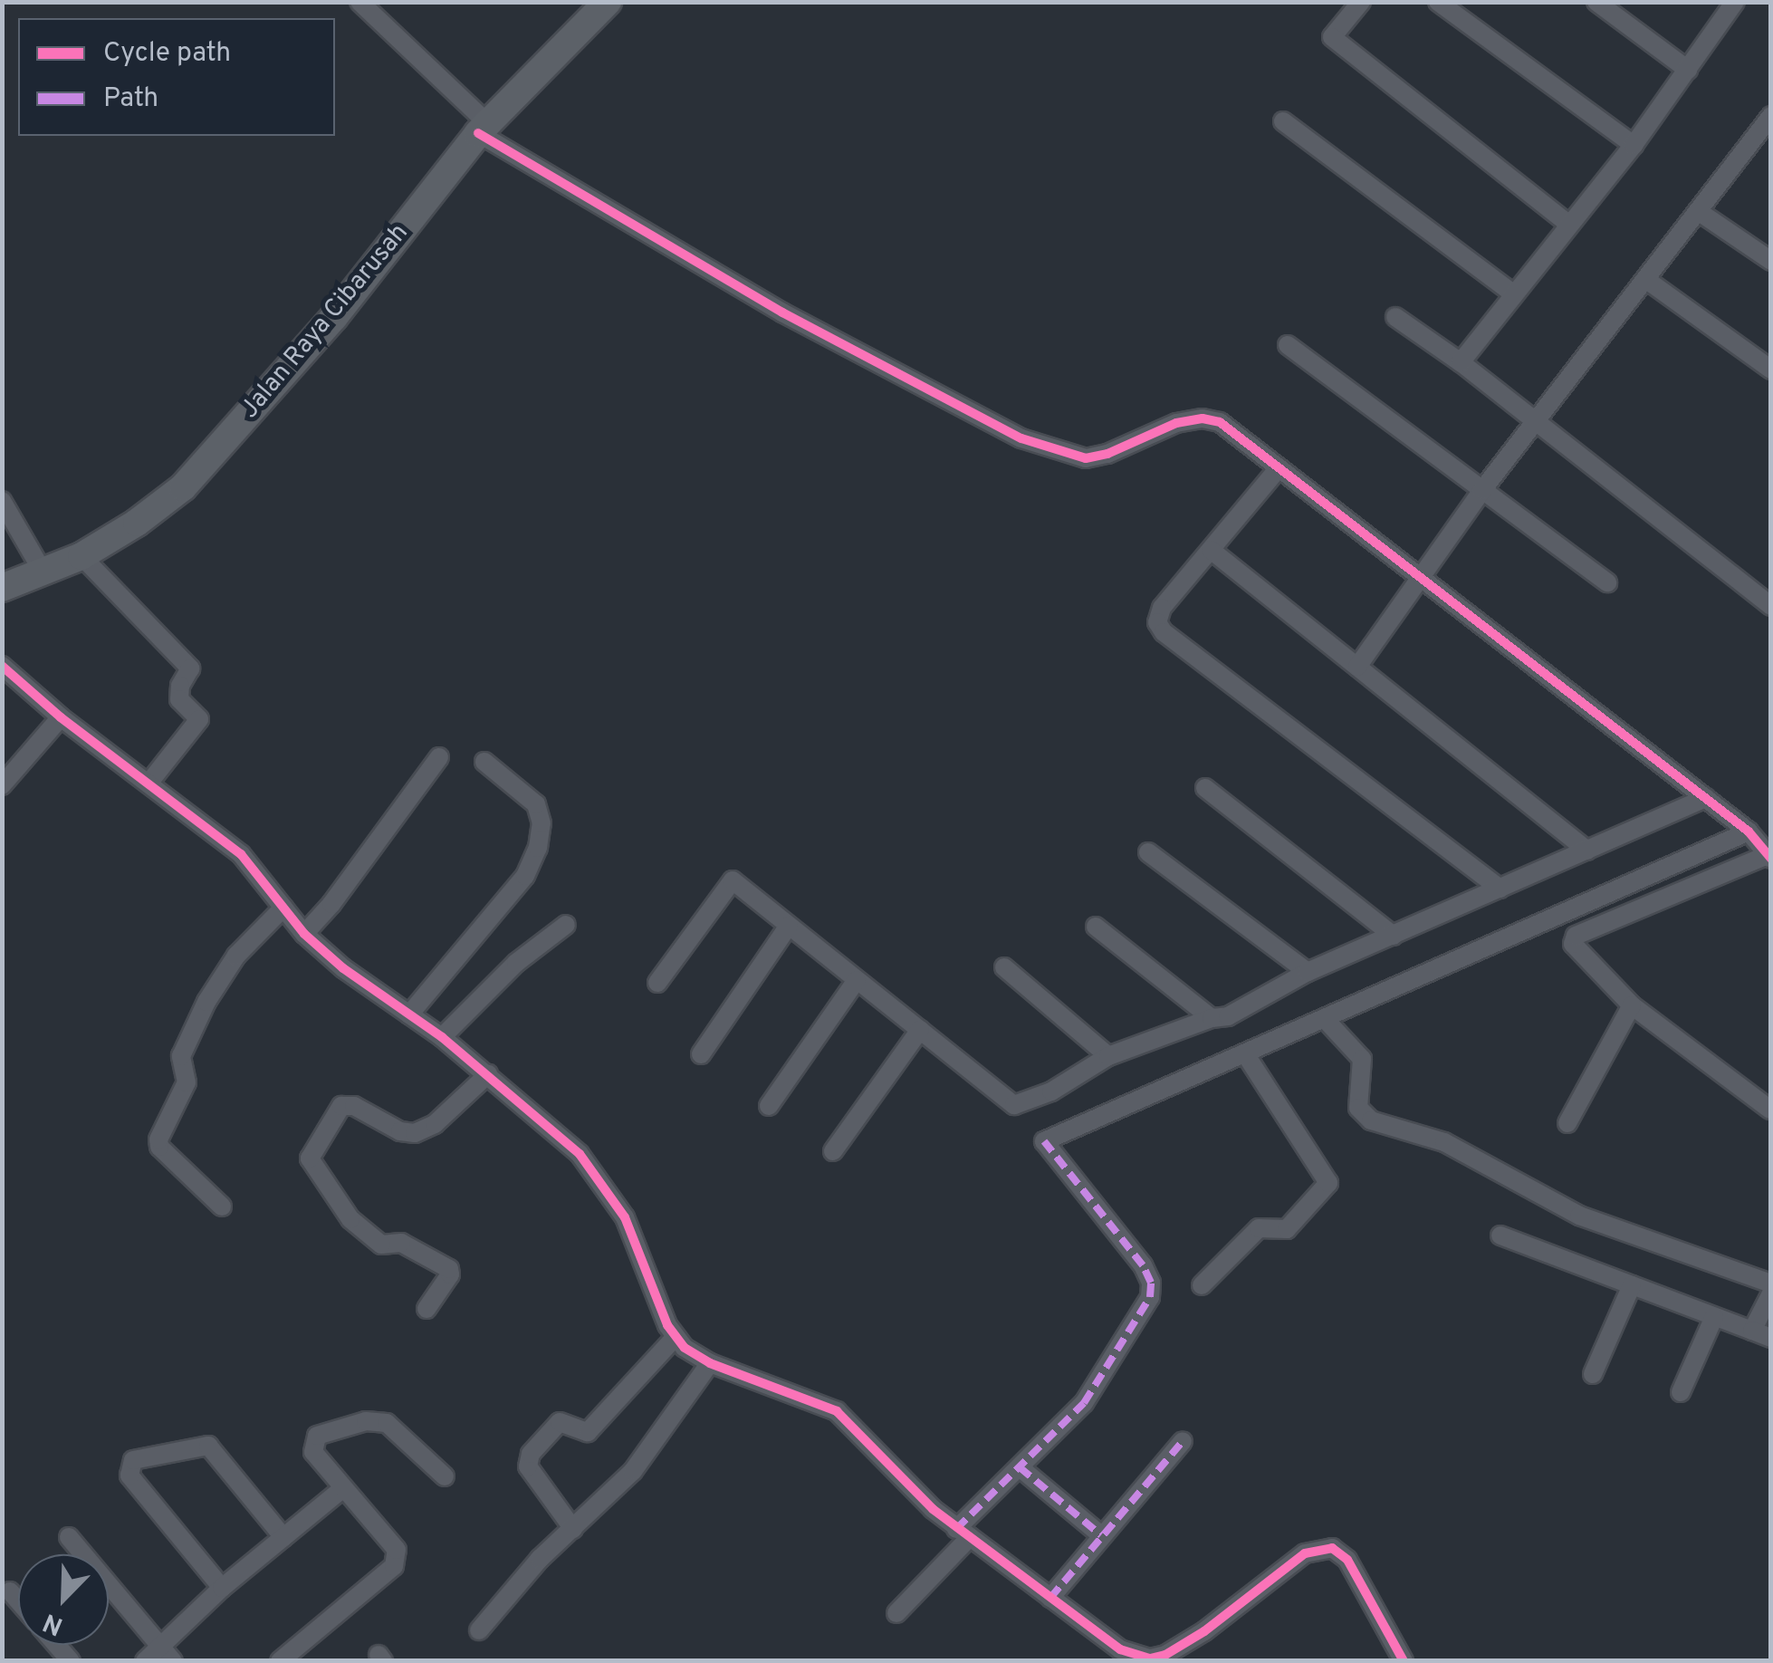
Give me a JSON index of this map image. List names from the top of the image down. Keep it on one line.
{"streets":{"main road":["Jalan Raya Cibarusah"]},"legend":["Cycle path","Path"],"north":"bottom left"}
